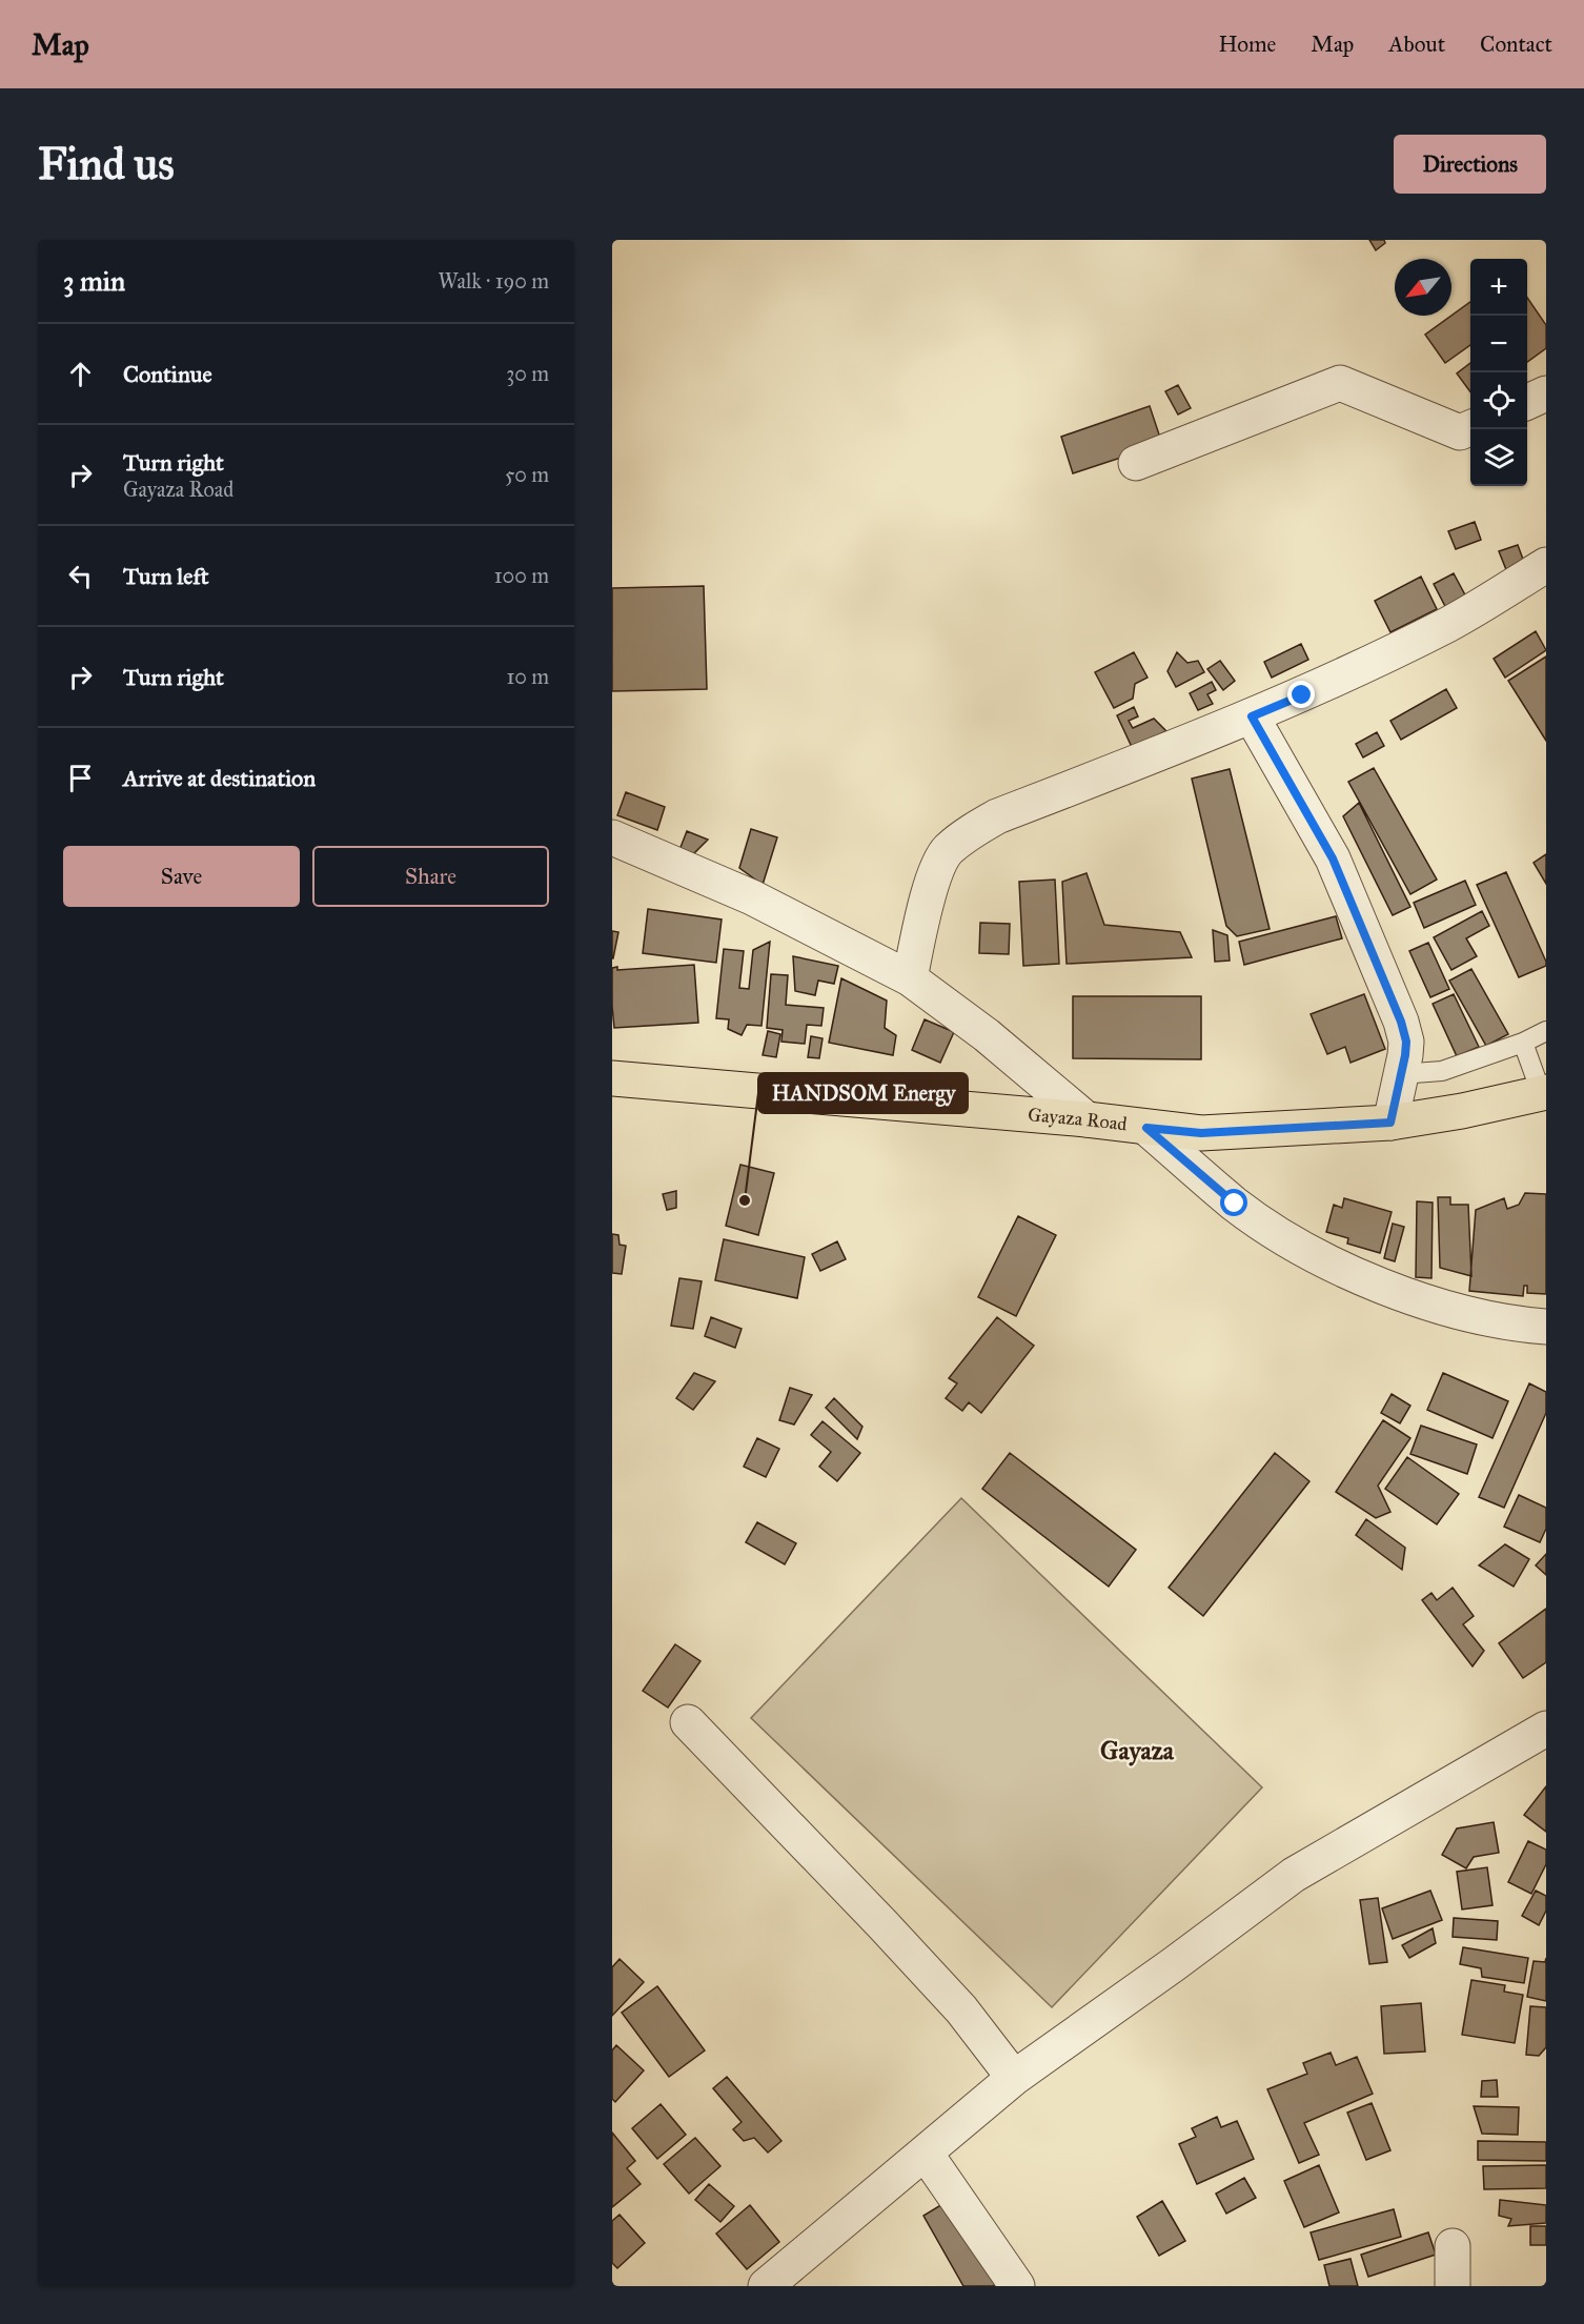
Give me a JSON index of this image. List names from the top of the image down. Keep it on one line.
{"streets":{"main road":["Gayaza Road"]},"districts":["Gayaza"],"places":["HANDSOM Energy"],"north":"bottom left","page":{"header":"Map","nav":["Home","Map","About","Contact"],"buttons":["Directions",["Save","Share"]],"title":"Find us","heading":["3 min","Walk · 190 m"],"map_buttons":["+","−"],"list":[["Continue","30 m"],["Turn right","Gayaza Road","50 m"],["Turn left","100 m"],["Turn right","10 m"],"Arrive at destination"]}}
